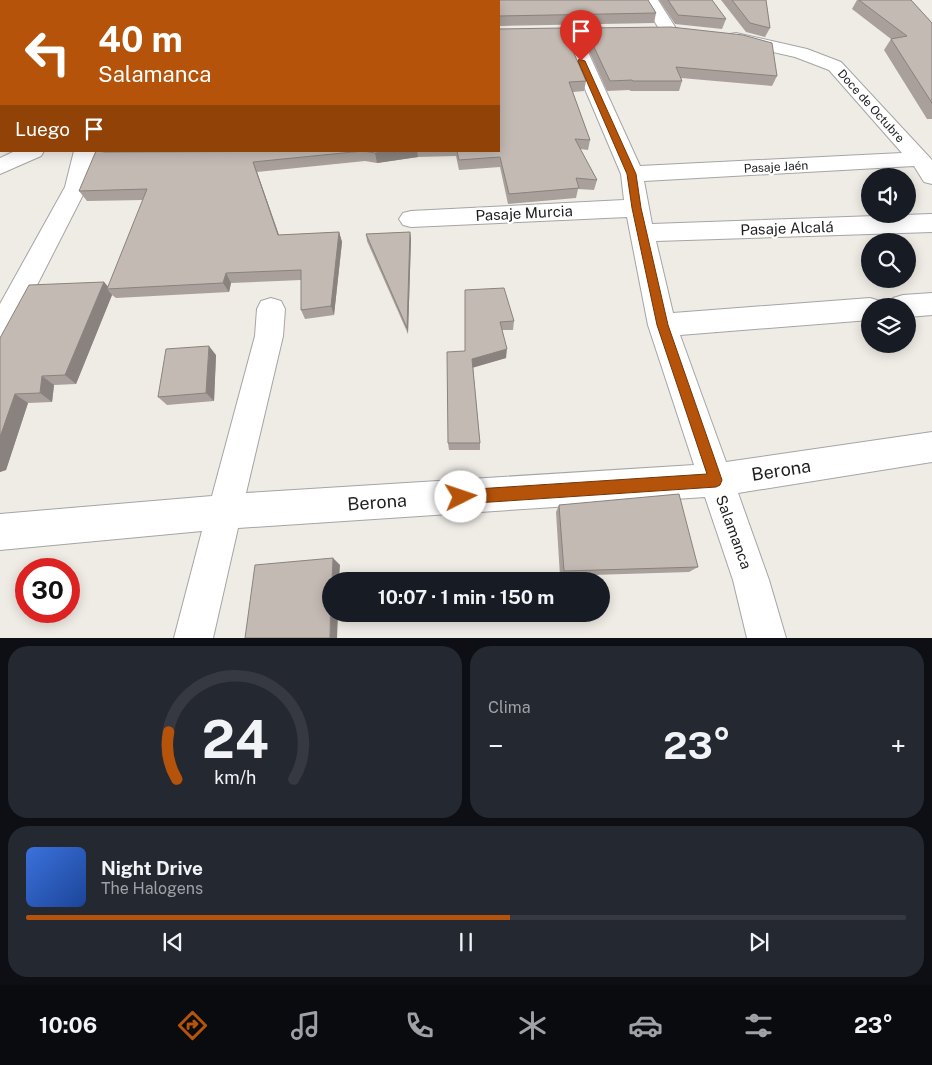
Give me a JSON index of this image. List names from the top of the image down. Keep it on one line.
{"streets":{"street":["Doce de Octubre","Pasaje Jaén","Pasaje Murcia","Pasaje Alcalá","Berona","Salamanca"]},"crossings":[["Doce de Octubre","Pasaje Jaén"],["Pasaje Jaén","Salamanca"],["Pasaje Murcia","Pasaje Alcalá"],["Pasaje Murcia","Salamanca"],["Pasaje Alcalá","Salamanca"],["Berona","Salamanca"]],"page":{"turn":["40 m","Salamanca"],"then":"Luego","limit":"30","trip":"10:07 · 1 min · 150 m","tile":"Clima","heat":["−","23°","+"],"song":["Night Drive","The Halogens"],"tabs":["10:06","23°"],"gauge":["24","km/h"]}}
